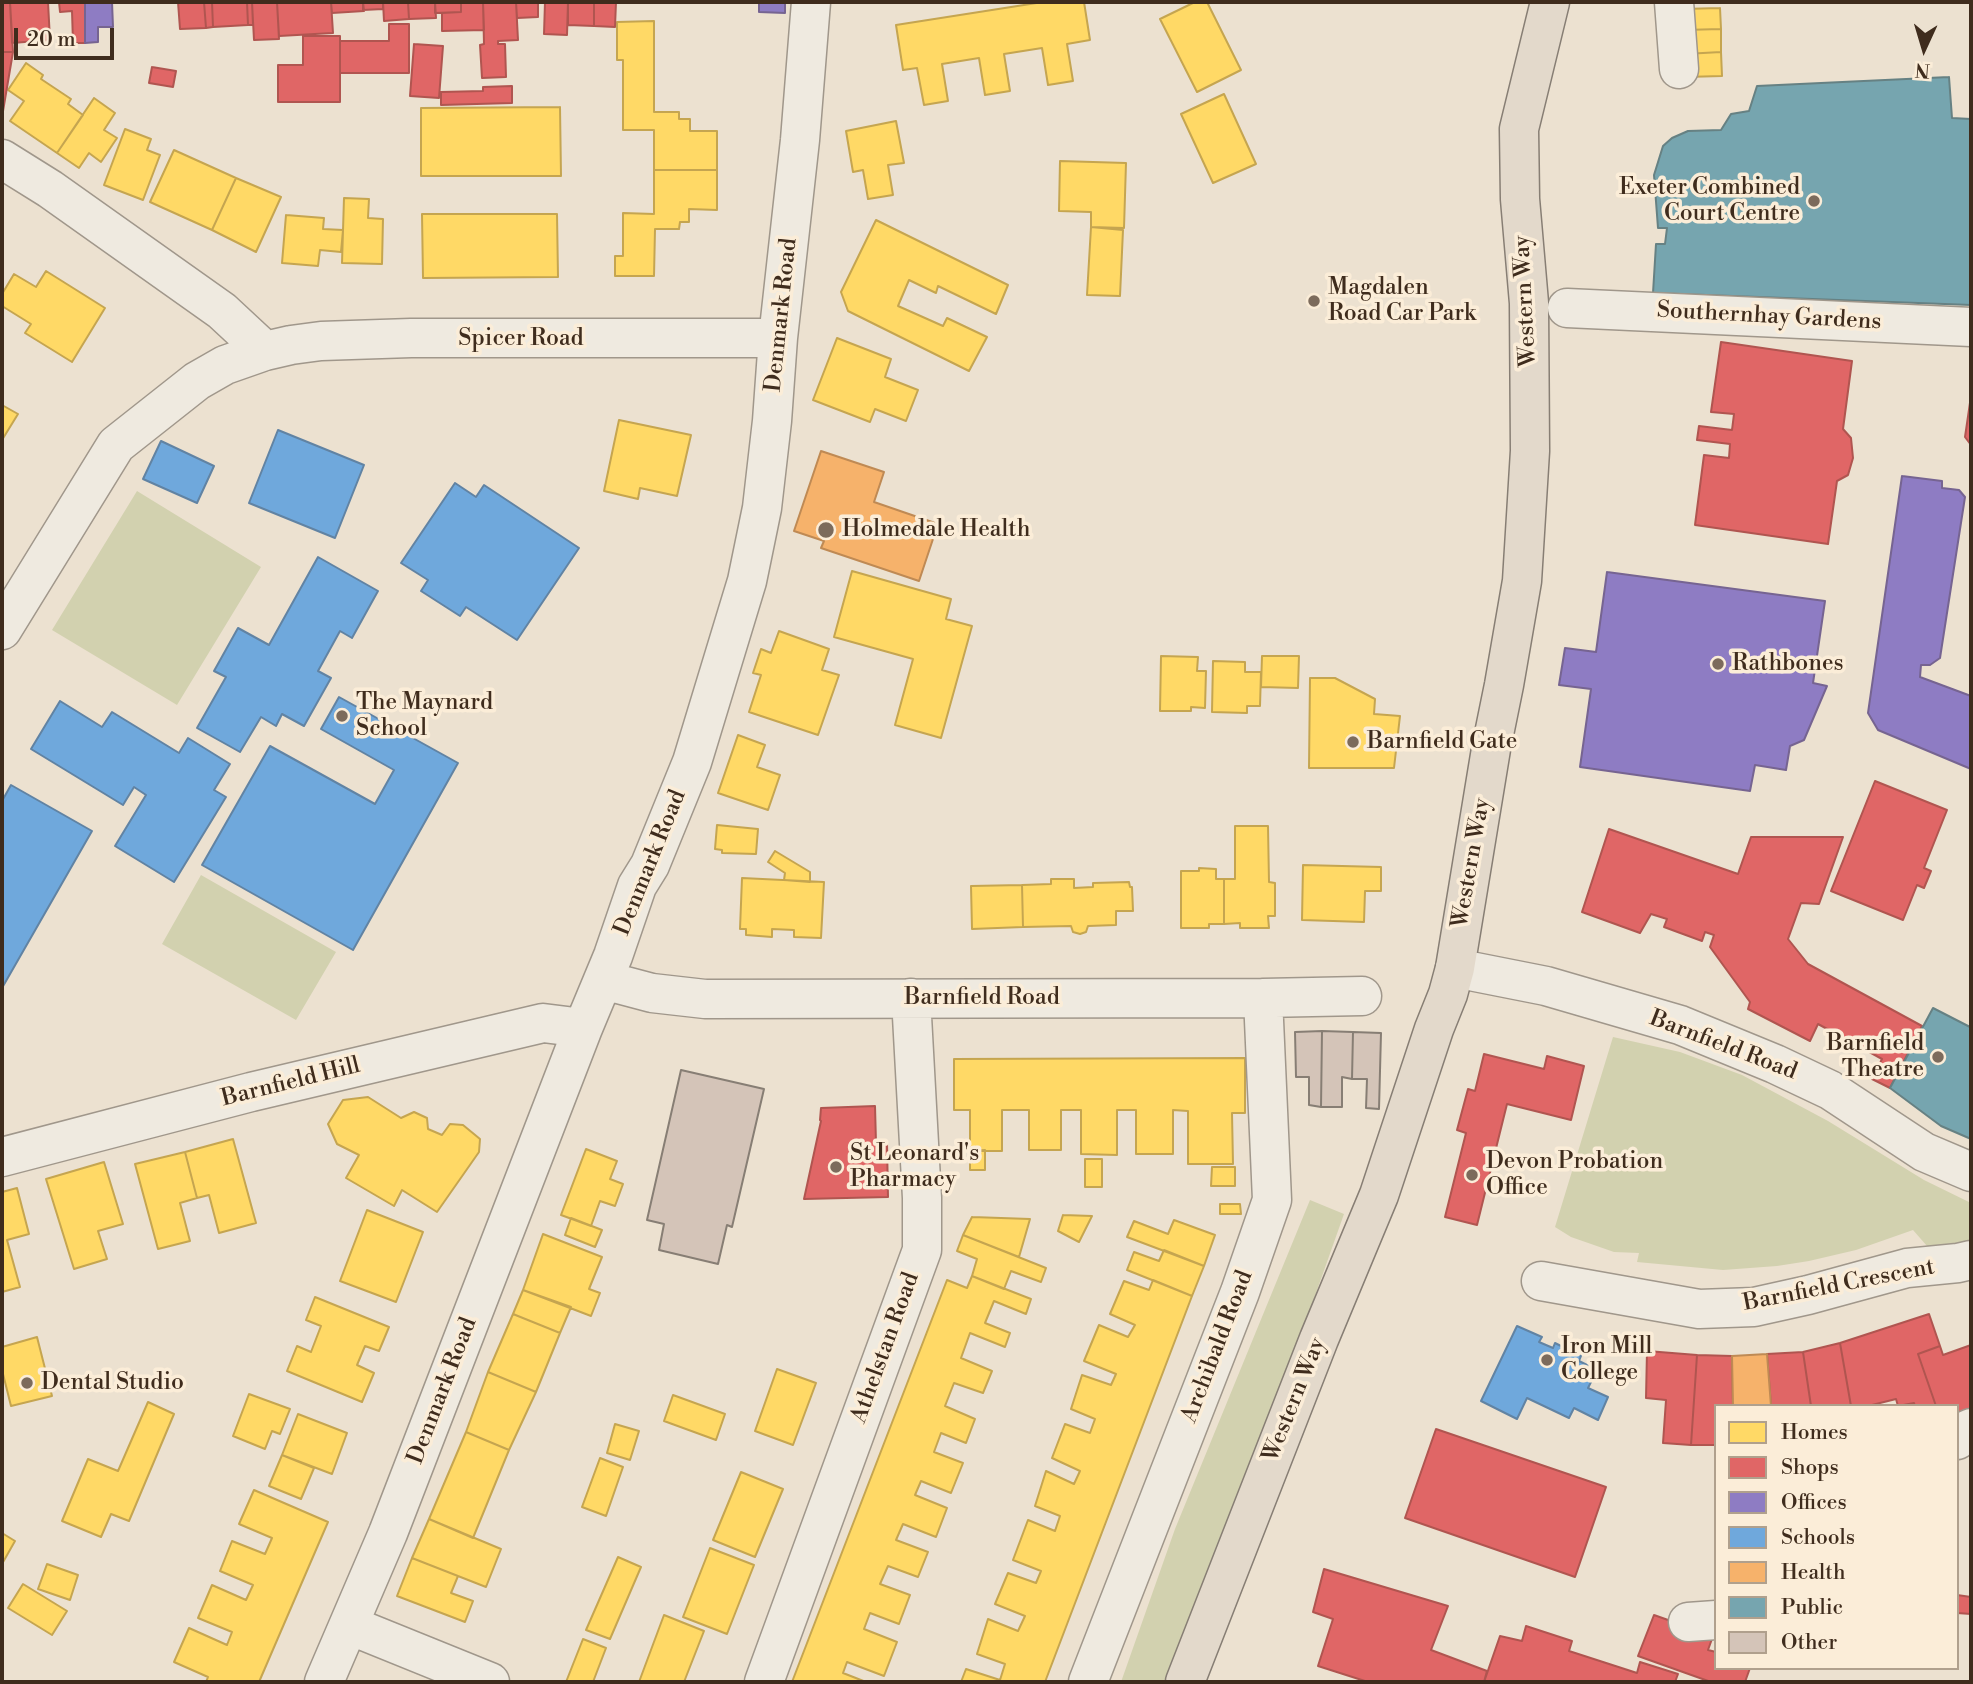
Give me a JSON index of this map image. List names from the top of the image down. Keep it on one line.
{"streets":{"main road":["Western Way"],"street":["Denmark Road","Southernhay Gardens","Spicer Road","Barnfield Road","Barnfield Hill","Barnfield Crescent","Archibald Road","Athelstan Road"]},"crossings":[["Western Way","Barnfield Road"],["Denmark Road","Spicer Road"],["Denmark Road","Barnfield Road"],["Denmark Road","Barnfield Hill"],["Barnfield Road","Archibald Road"],["Barnfield Road","Athelstan Road"]],"places":["Exeter Combined Court Centre","Magdalen Road Car Park","Holmedale Health","Rathbones","The Maynard School","Barnfield Gate","Barnfield Theatre","St Leonard's Pharmacy","Devon Probation Office","Iron Mill College","Dental Studio"],"legend":["Homes","Shops","Offices","Schools","Health","Public","Other"],"scale_bar":"20 m","north":"bottom"}
